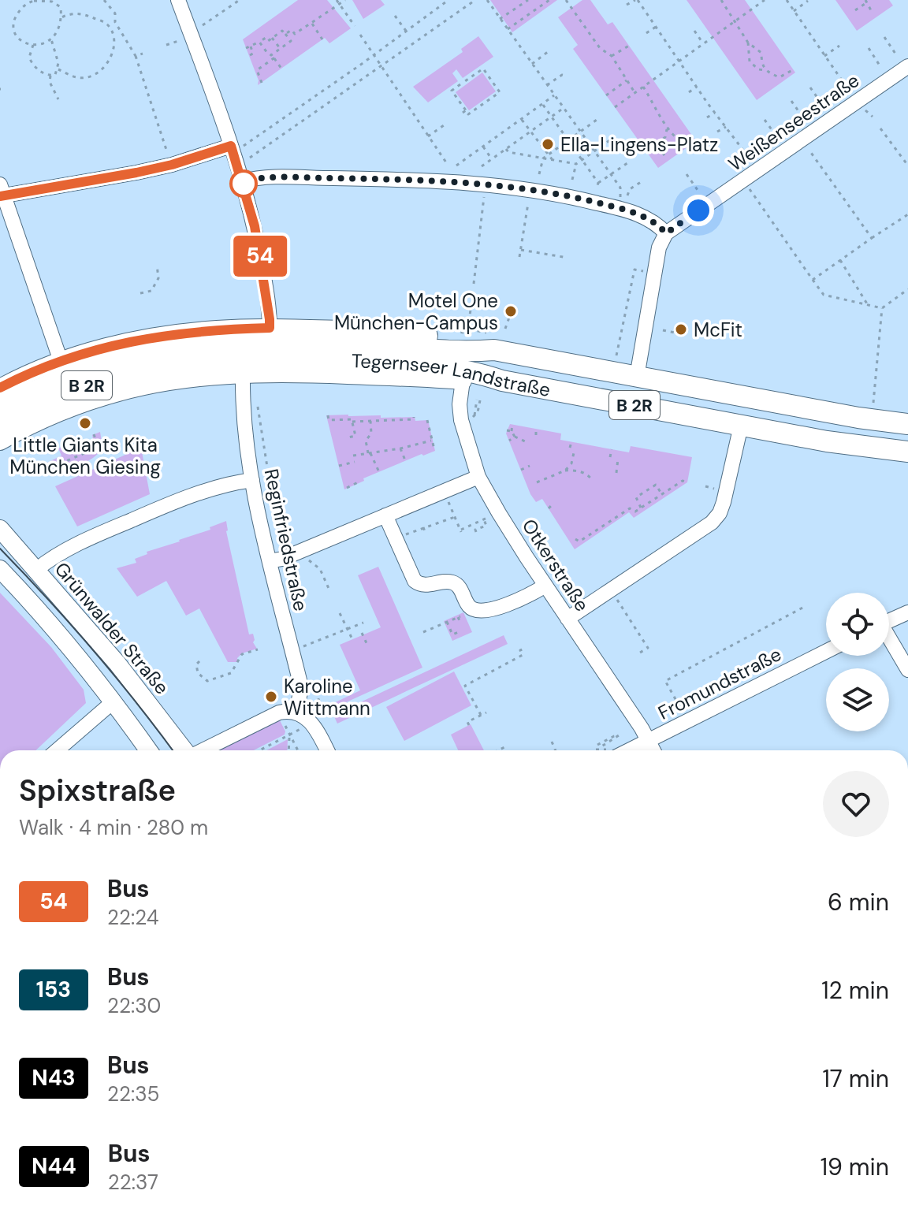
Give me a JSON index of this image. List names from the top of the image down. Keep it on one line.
{"streets":{"highway":["Tegernseer Landstraße","B 2R"],"main road":["Grünwalder Straße"],"street":["Weißenseestraße","Reginfriedstraße","Otkerstraße","Fromundstraße"]},"crossings":[["Tegernseer Landstraße","Reginfriedstraße"],["Tegernseer Landstraße","Otkerstraße"],["Otkerstraße","Fromundstraße"]],"places":["Ella-Lingens-Platz","Motel One München-Campus","McFit","Little Giants Kita München Giesing","Karoline Wittmann"],"lines":["bus line 54"],"page":{"on_map":"54","heading":["Spixstraße","Walk · 4 min · 280 m"],"list":[{"mark":"54","name":"Bus","note":"22:24","value":"6 min"},{"mark":"153","name":"Bus","note":"22:30","value":"12 min"},{"mark":"N43","name":"Bus","note":"22:35","value":"17 min"},{"mark":"N44","name":"Bus","note":"22:37","value":"19 min"}]}}
